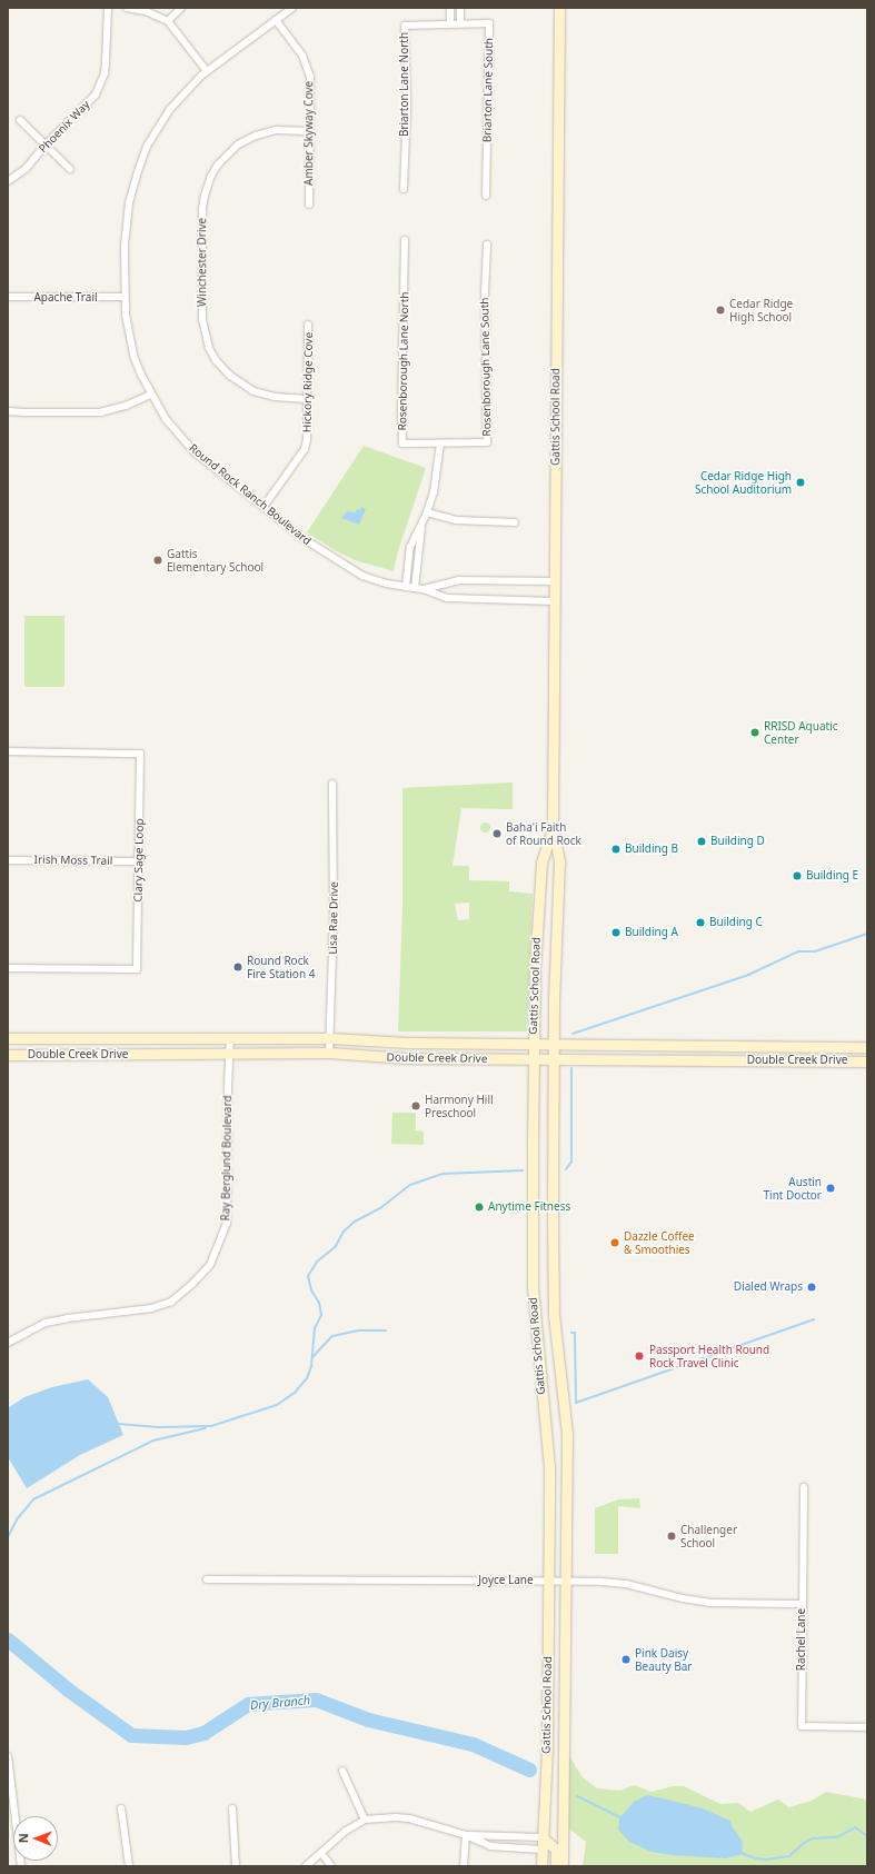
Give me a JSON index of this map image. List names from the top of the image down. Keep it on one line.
{"streets":{"main road":["Gattis School Road","Double Creek Drive"],"street":["Briarton Lane North","Briarton Lane South","Phoenix Way","Amber Skyway Cove","Winchester Drive","Apache Trail","Rosenborough Lane North","Rosenborough Lane South","Hickory Ridge Cove","Round Rock Ranch Boulevard","Irish Moss Trail","Clary Sage Loop","Lisa Rae Drive","Ray Berglund Boulevard","Joyce Lane","Rachel Lane"]},"crossings":[["Briarton Lane North","Briarton Lane South"],["Amber Skyway Cove","Winchester Drive"],["Amber Skyway Cove","Round Rock Ranch Boulevard"],["Winchester Drive","Hickory Ridge Cove"],["Apache Trail","Round Rock Ranch Boulevard"],["Rosenborough Lane North","Rosenborough Lane South"],["Hickory Ridge Cove","Round Rock Ranch Boulevard"],["Gattis School Road","Round Rock Ranch Boulevard"],["Gattis School Road","Double Creek Drive"],["Gattis School Road","Joyce Lane"],["Irish Moss Trail","Clary Sage Loop"],["Lisa Rae Drive","Double Creek Drive"],["Double Creek Drive","Ray Berglund Boulevard"],["Joyce Lane","Rachel Lane"]],"water":["Dry Branch"],"places":["Cedar Ridge High School","Cedar Ridge High School Auditorium","Gattis Elementary School","RRISD Aquatic Center","Baha'i Faith of Round Rock","Building D","Building B","Building E","Building C","Building A","Round Rock Fire Station 4","Harmony Hill Preschool","Austin Tint Doctor","Anytime Fitness","Dazzle Coffee & Smoothies","Dialed Wraps","Passport Health Round Rock Travel Clinic","Challenger School","Pink Daisy Beauty Bar"],"north":"left"}
